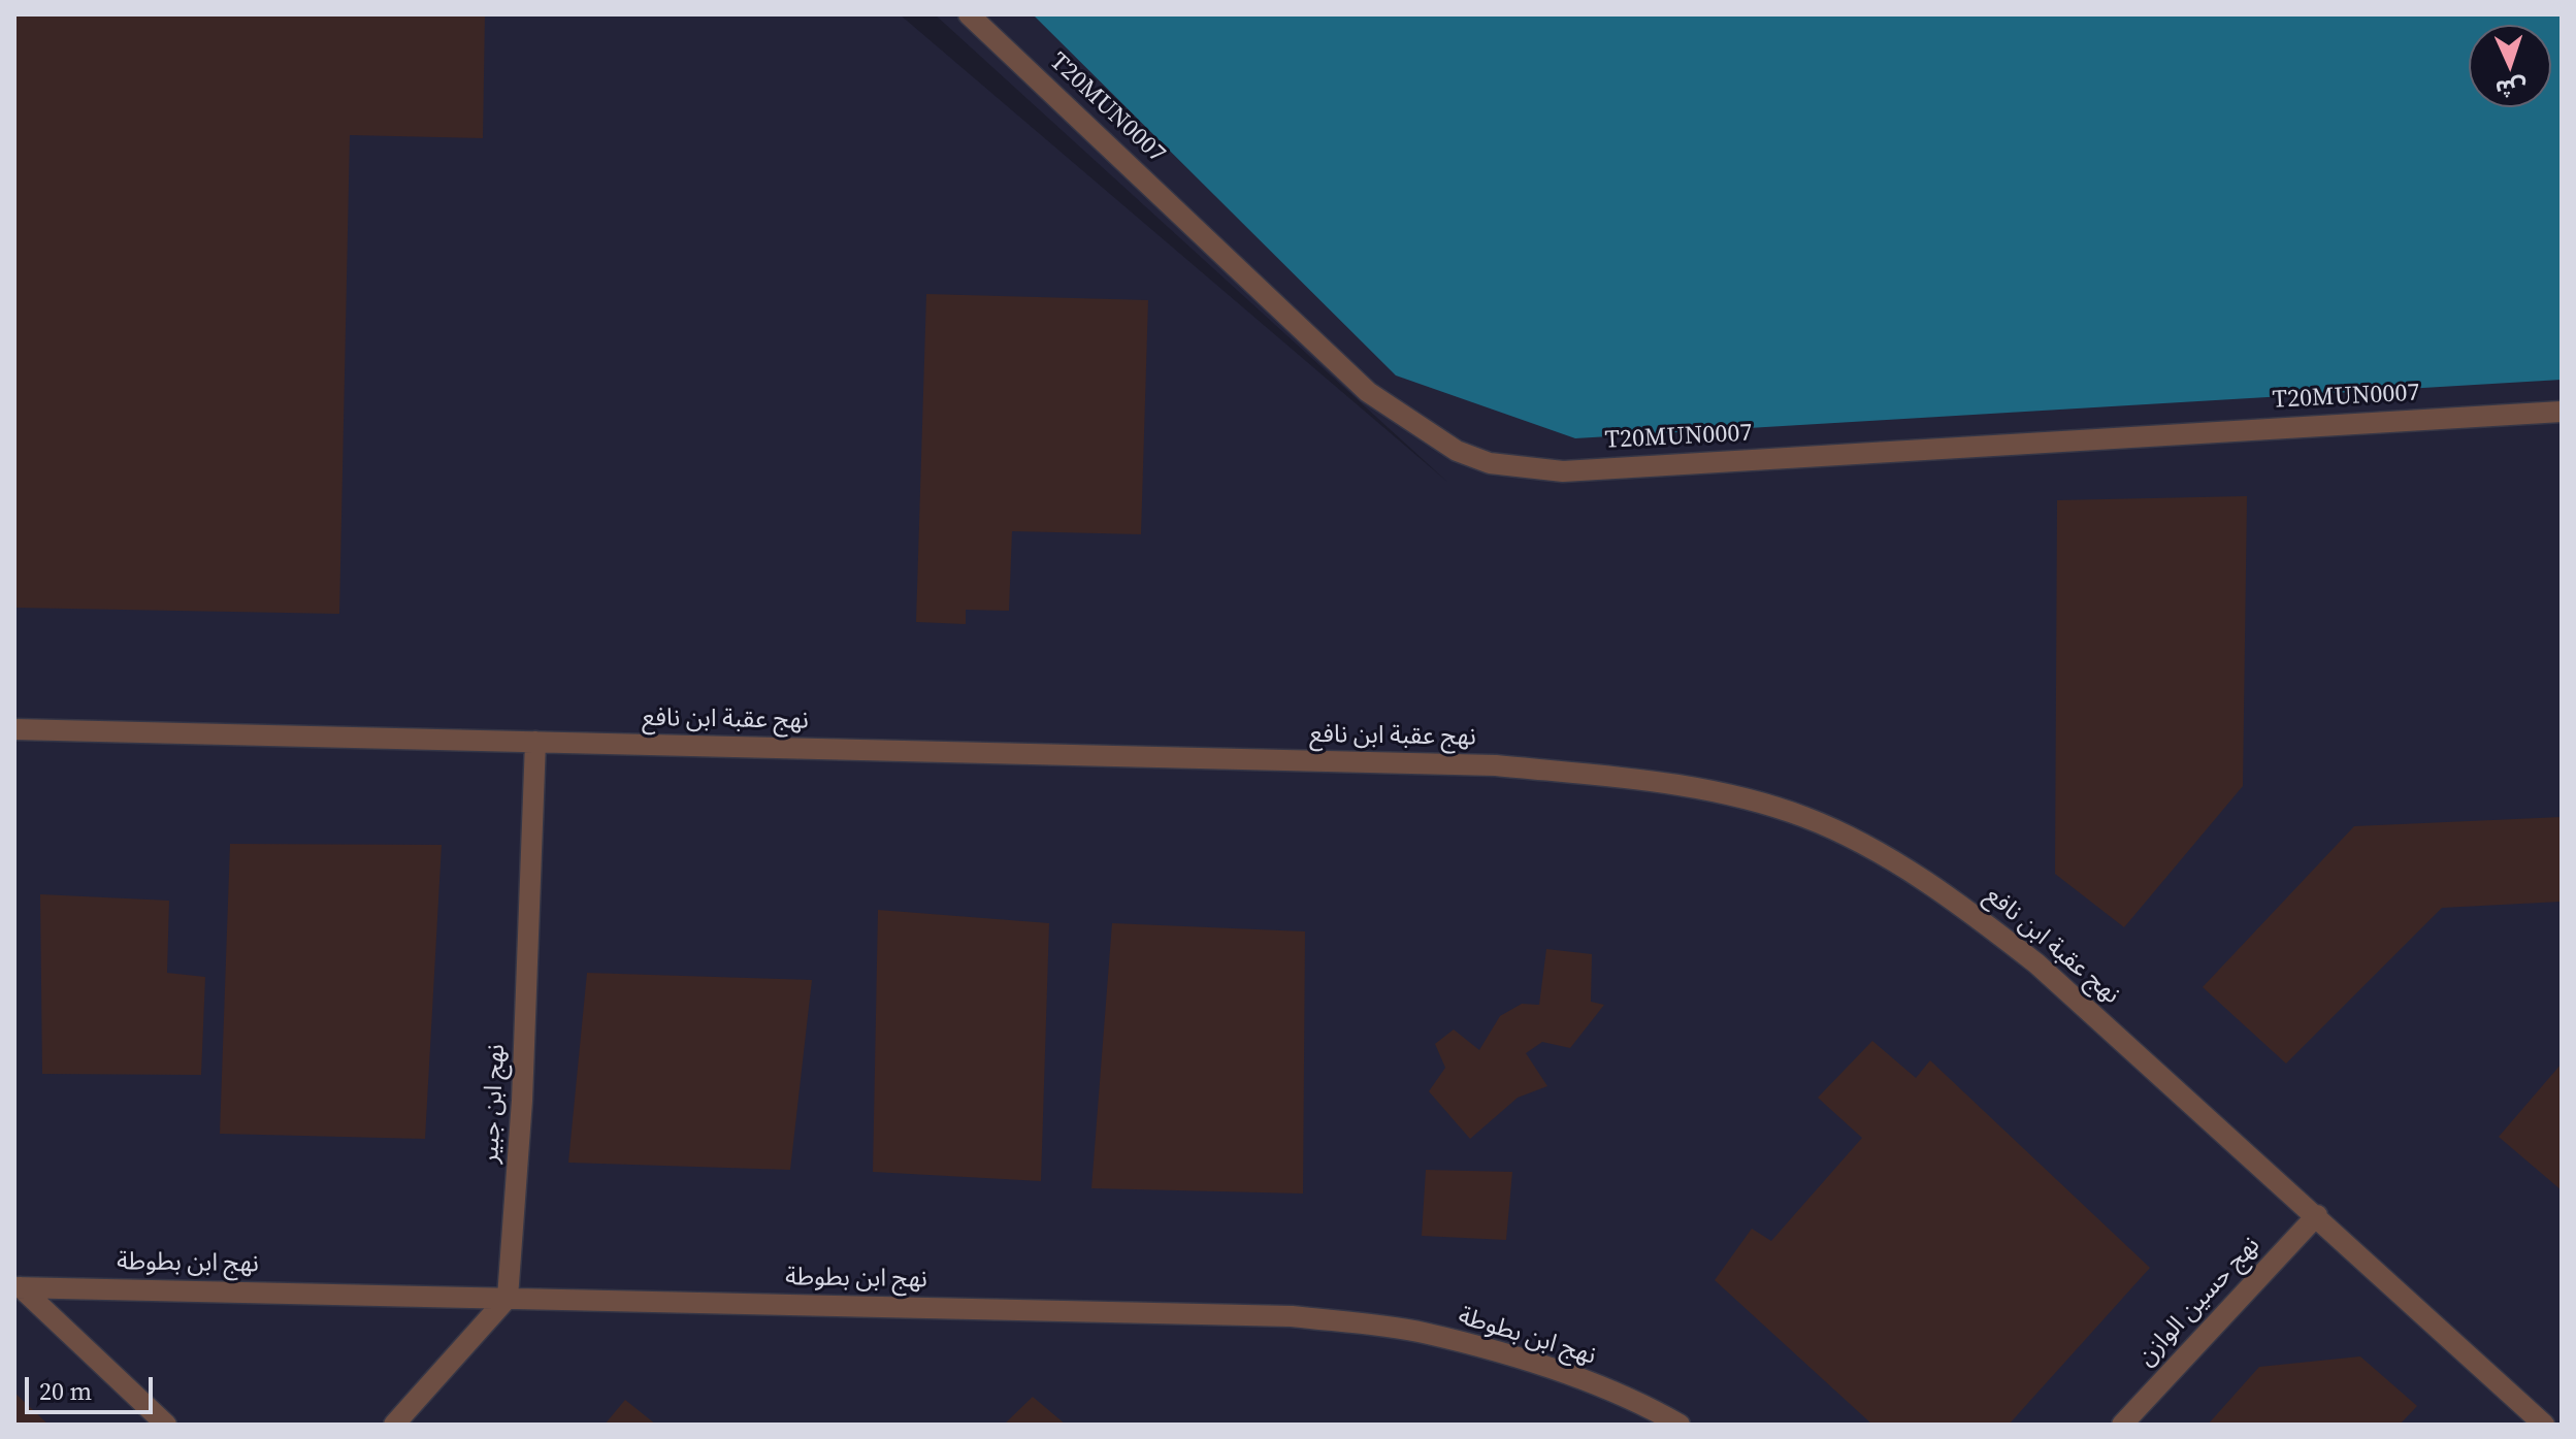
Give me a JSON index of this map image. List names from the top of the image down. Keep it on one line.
{"streets":{"street":["T20MUN0007","نهج عقبة ابن نافع","نهج ابن جبير","نهج ابن بطوطة","نهج حسين الوازن"]},"crossings":[["نهج عقبة ابن نافع","نهج ابن جبير"],["نهج عقبة ابن نافع","نهج حسين الوازن"],["نهج ابن جبير","نهج ابن بطوطة"]],"scale_bar":"20 m","north":"bottom"}
